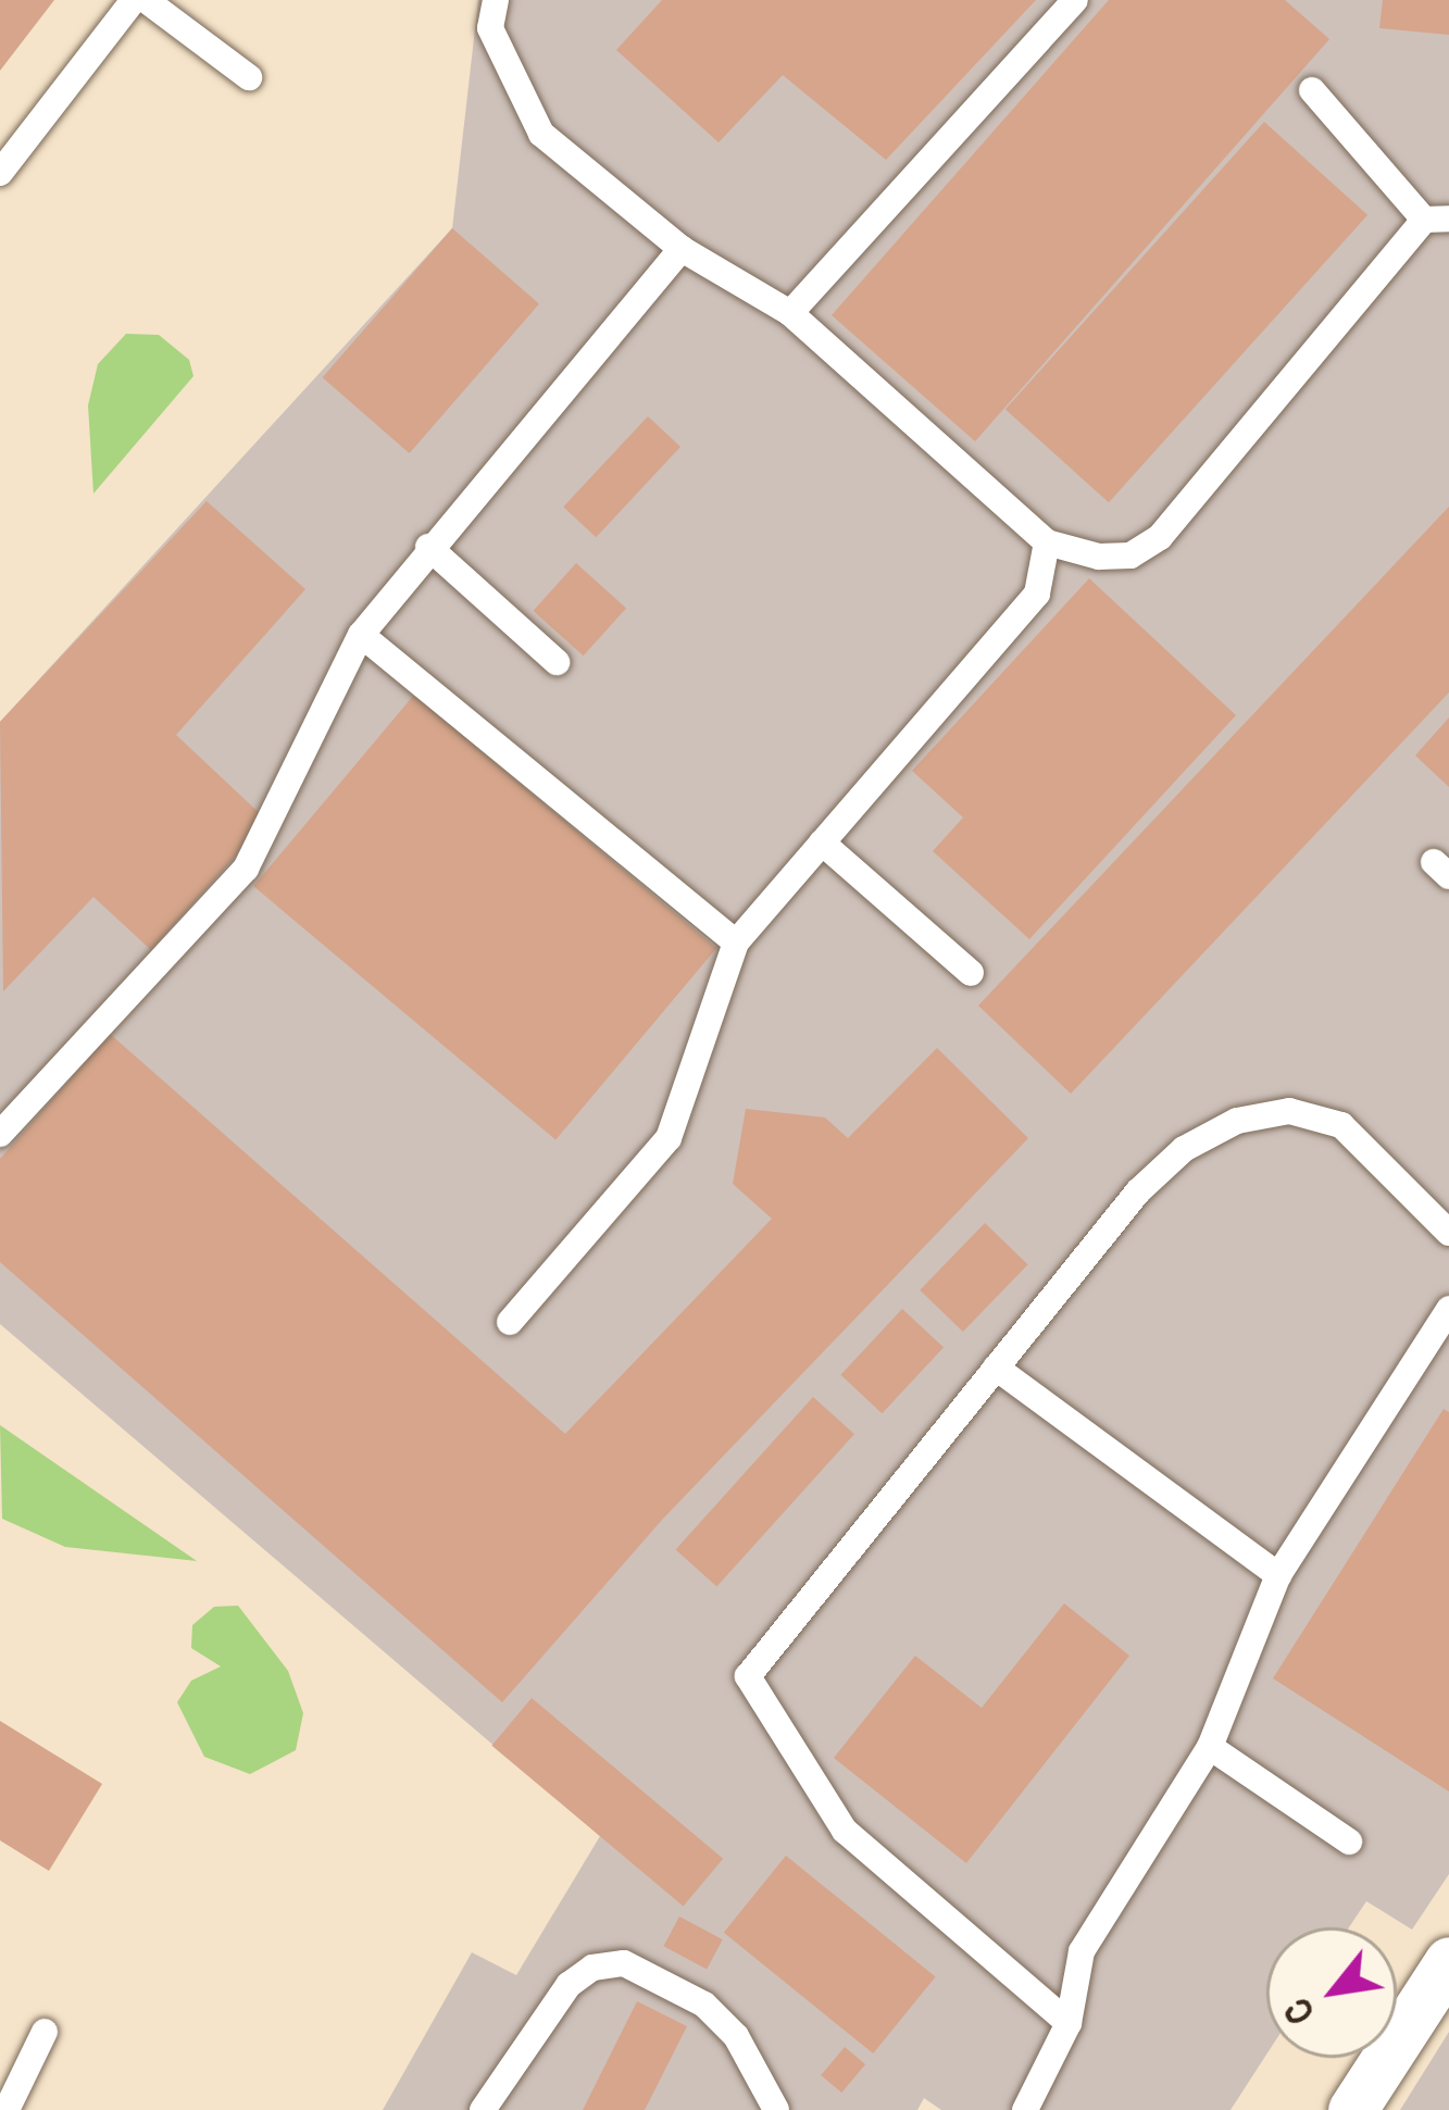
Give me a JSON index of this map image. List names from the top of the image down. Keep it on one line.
{"north":"bottom left"}
